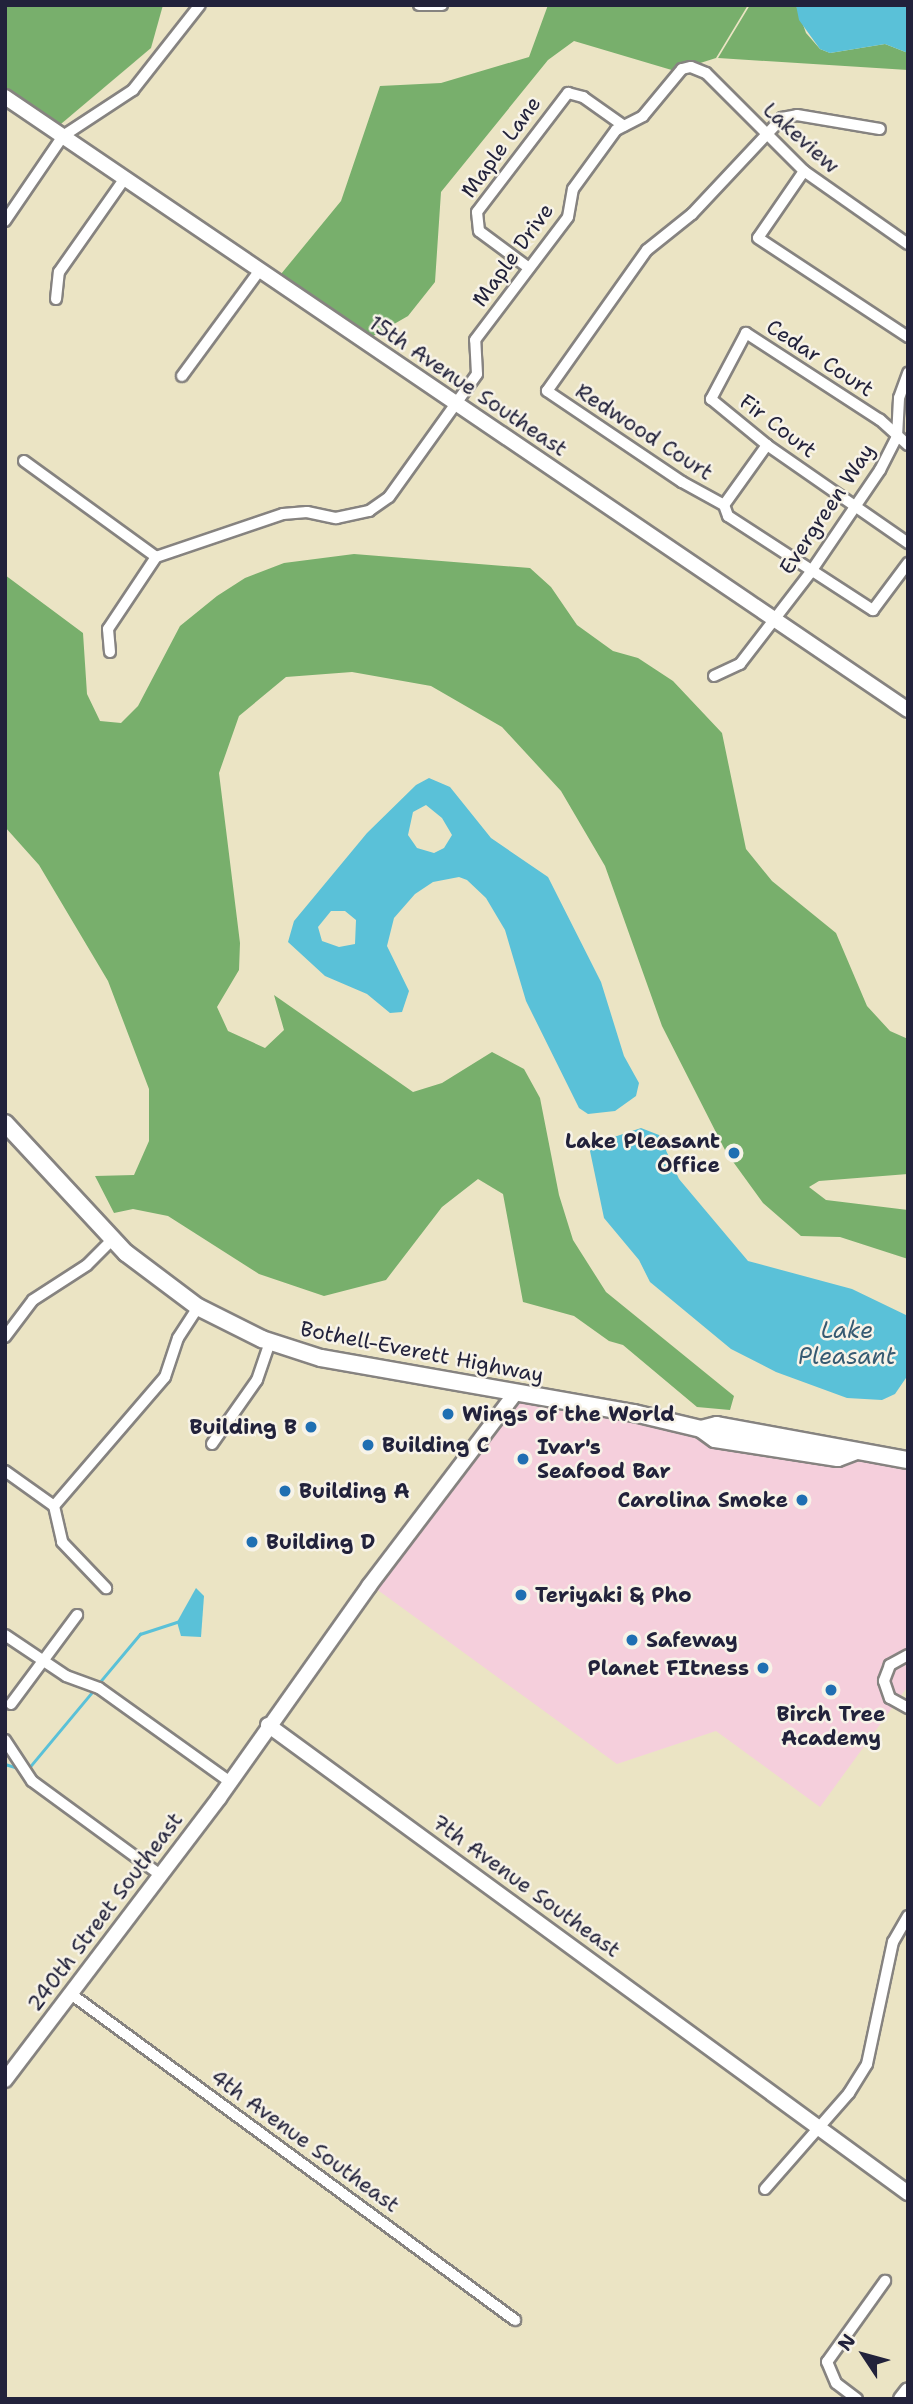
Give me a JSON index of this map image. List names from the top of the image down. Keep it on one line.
{"streets":{"main road":["Bothell-Everett Highway"],"street":["Lakeview","Maple Lane","Maple Drive","Cedar Court","15th Avenue Southeast","Fir Court","Redwood Court","Evergreen Way","7th Avenue Southeast","240th Street Southeast","4th Avenue Southeast"]},"crossings":[["Lakeview","Maple Drive"],["Lakeview","Redwood Court"],["Maple Lane","Maple Drive"],["Maple Drive","15th Avenue Southeast"],["Cedar Court","Fir Court"],["Cedar Court","Evergreen Way"],["15th Avenue Southeast","Evergreen Way"],["Fir Court","Evergreen Way"],["Bothell-Everett Highway","240th Street Southeast"],["7th Avenue Southeast","240th Street Southeast"],["240th Street Southeast","4th Avenue Southeast"]],"water":["Lake Pleasant"],"places":["Lake Pleasant Office","Wings of the World","Building B","Building C","Ivar's Seafood Bar","Building A","Carolina Smoke","Building D","Teriyaki & Pho","Safeway","Planet FItness","Birch Tree Academy"],"north":"top left"}
